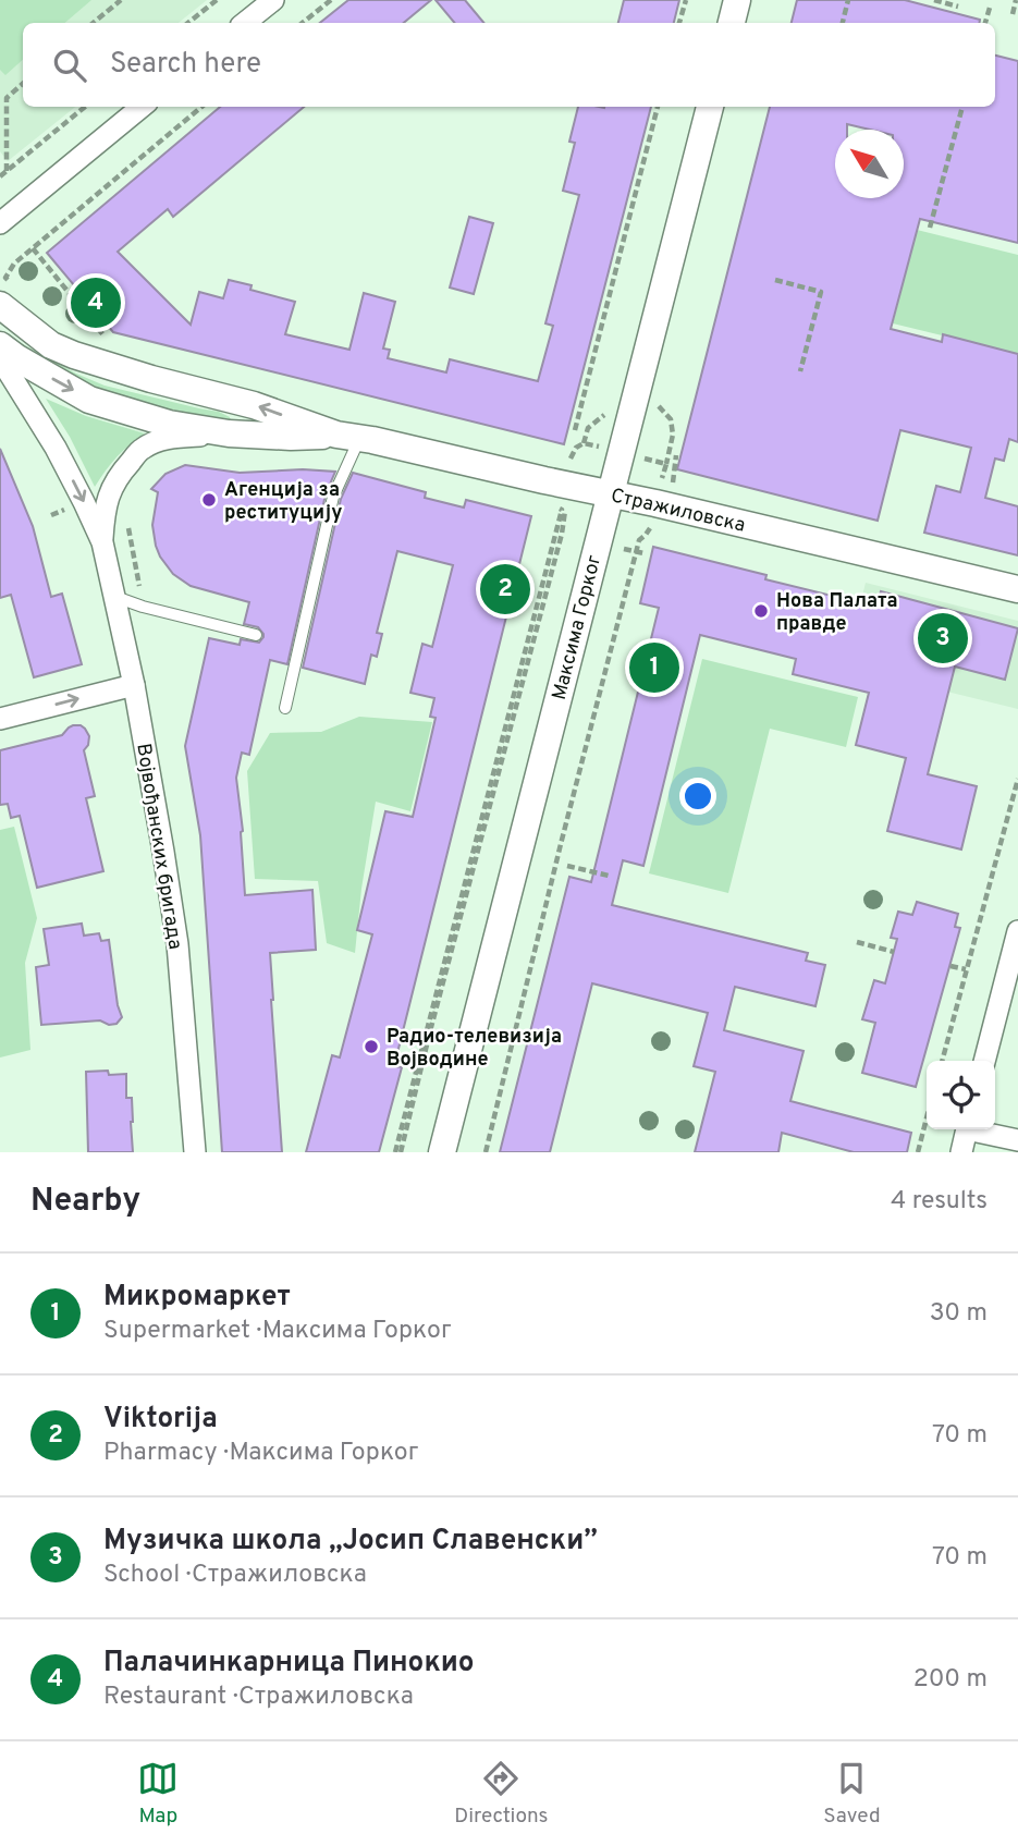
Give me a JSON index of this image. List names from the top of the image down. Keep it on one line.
{"streets":{"street":["Стражиловска","Максима Горког","Војвођанских бригада"]},"crossings":[["Стражиловска","Максима Горког"],["Стражиловска","Војвођанских бригада"]],"places":["Агенција за реституцију","Нова Палата правде","Радио-телевизија Војводине"],"north":"top left","page":{"search":"Search here","pins":["4","2","3","1"],"heading":["Nearby","4 results"],"list":[{"mark":"1","name":"Микромаркет","note":"Supermarket · Максима Горког","value":"30 m"},{"mark":"2","name":"Viktorija","note":"Pharmacy · Максима Горког","value":"70 m"},{"mark":"3","name":"Музичка школа „Јосип Славенски”","note":"School · Стражиловска","value":"70 m"},{"mark":"4","name":"Палачинкарница Пинокио","note":"Restaurant · Стражиловска","value":"200 m"}],"nav":["Map","Directions","Saved"]}}
